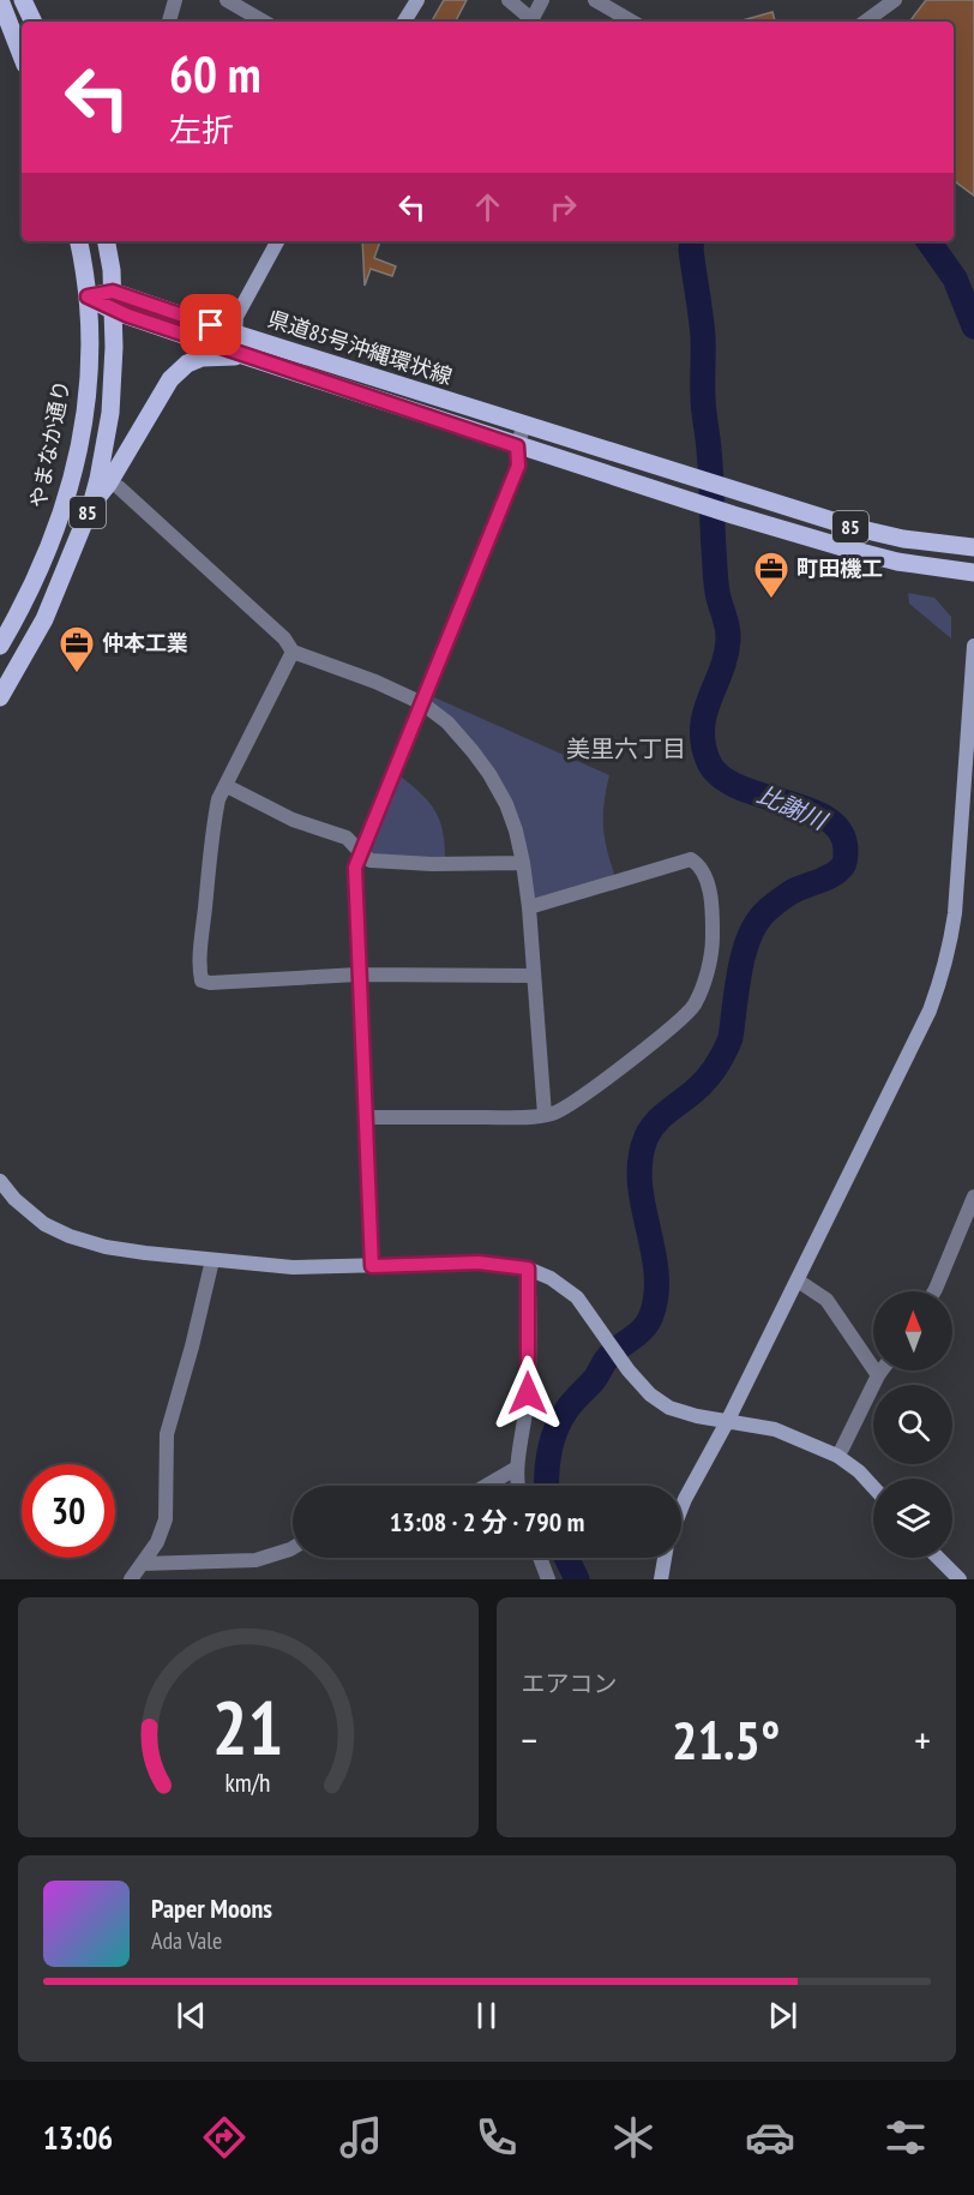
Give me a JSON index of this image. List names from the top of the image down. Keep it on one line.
{"streets":{"main road":["県道85号沖縄環状線","やまなか通り","85"]},"crossings":[["県道85号沖縄環状線","やまなか通り"],["県道85号沖縄環状線","85"]],"districts":["美里六丁目"],"water":["比謝川"],"places":{"office":["町田機工","仲本工業"]},"north":"top","page":{"turn":["60 m","左折"],"limit":"30","trip":"13:08 · 2 分 · 790 m","tile":"エアコン","heat":["−","21.5°","+"],"song":["Paper Moons","Ada Vale"],"tabs":"13:06","gauge":["21","km/h"]}}
